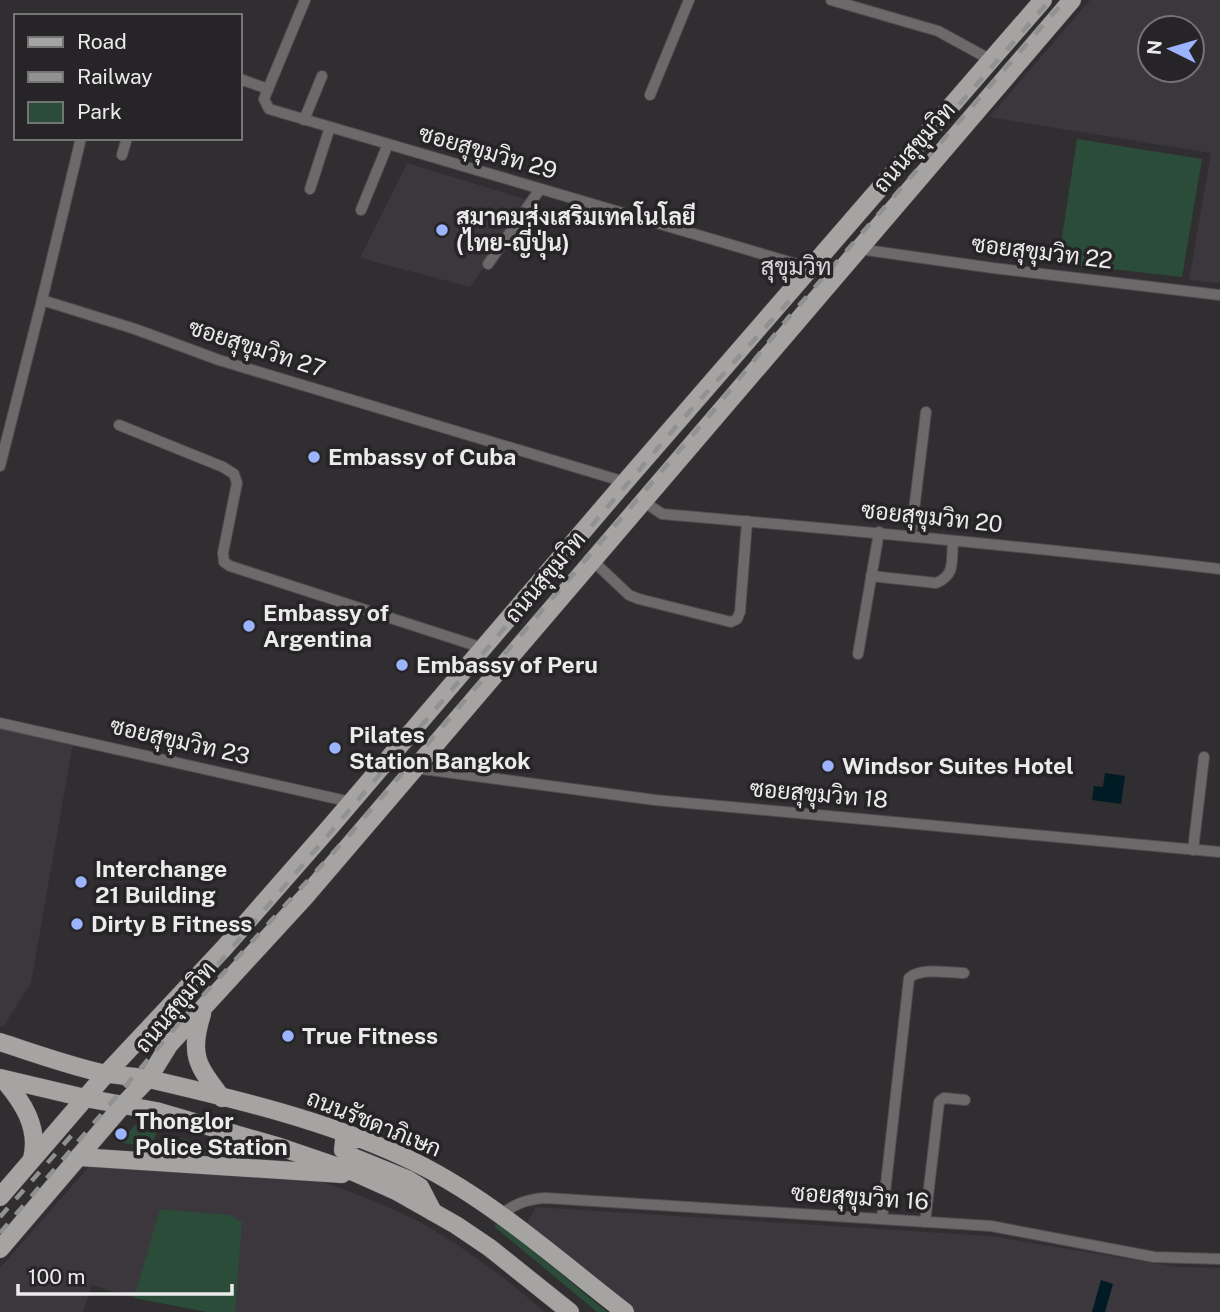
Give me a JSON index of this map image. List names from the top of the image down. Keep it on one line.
{"streets":{"main road":["ถนนสุขุมวิท","ถนนรัชดาภิเษก"],"street":["ซอยสุขุมวิท 29","ซอยสุขุมวิท 22","ซอยสุขุมวิท 27","ซอยสุขุมวิท 20","ซอยสุขุมวิท 23","ซอยสุขุมวิท 18","ซอยสุขุมวิท 16"]},"crossings":[["ถนนสุขุมวิท","ซอยสุขุมวิท 29"],["ถนนสุขุมวิท","ซอยสุขุมวิท 22"],["ถนนสุขุมวิท","ซอยสุขุมวิท 27"],["ถนนสุขุมวิท","ซอยสุขุมวิท 20"],["ถนนสุขุมวิท","ซอยสุขุมวิท 23"],["ถนนสุขุมวิท","ซอยสุขุมวิท 18"],["ถนนสุขุมวิท","ถนนรัชดาภิเษก"],["ถนนรัชดาภิเษก","ซอยสุขุมวิท 16"]],"districts":["สุขุมวิท"],"places":["สมาคมส่งเสริมเทคโนโลยี (ไทย-ญี่ปุ่น)","Embassy of Cuba","Embassy of Argentina","Embassy of Peru","Pilates Station Bangkok","Windsor Suites Hotel","Interchange 21 Building","Dirty B Fitness","True Fitness","Thonglor Police Station"],"legend":["Road","Railway","Park"],"scale_bar":"100 m","north":"left"}
